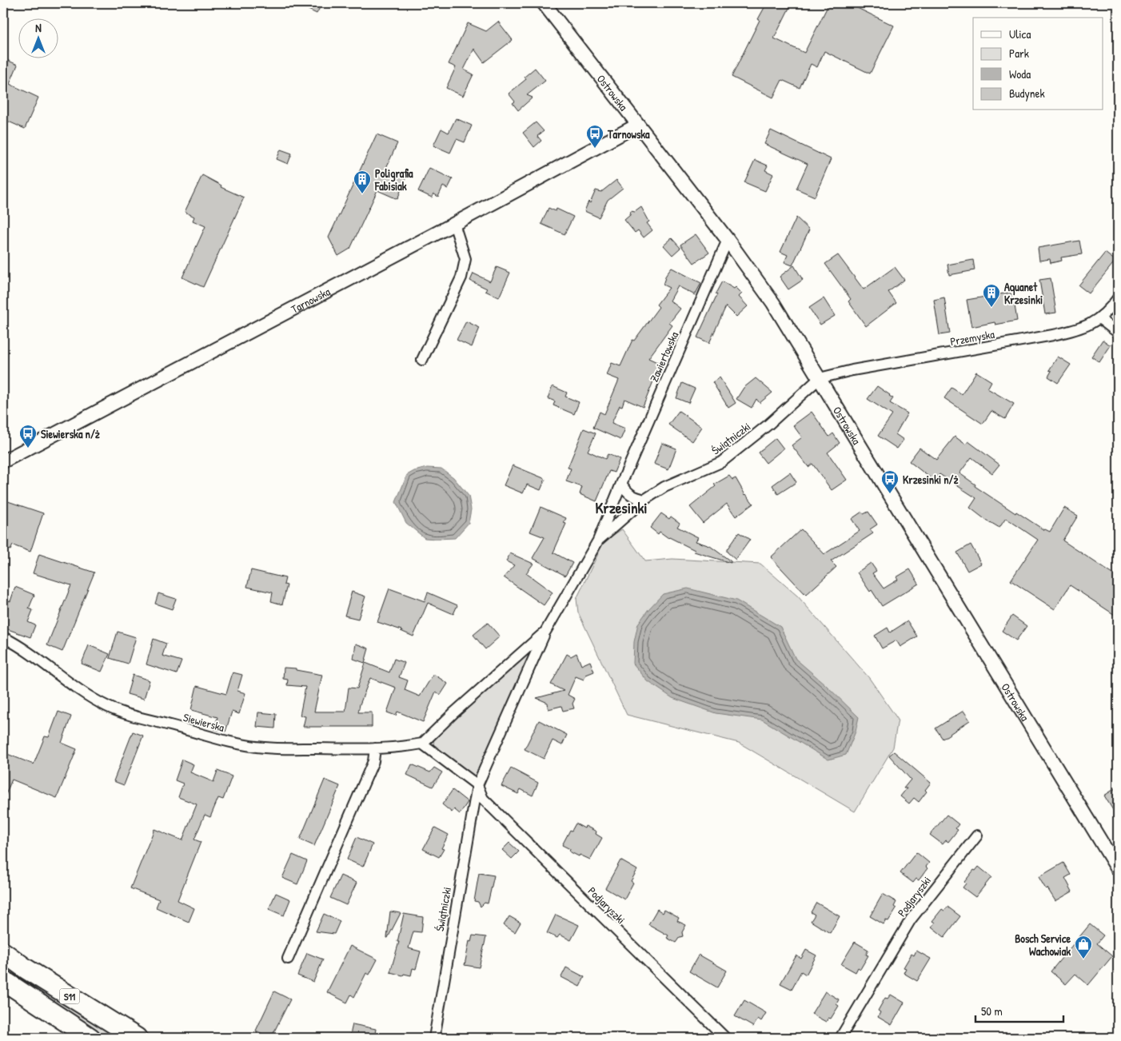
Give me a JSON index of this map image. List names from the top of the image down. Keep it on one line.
{"streets":{"highway":["S11"],"street":["Ostrowska","Tarnowska","Przemyska","Zawiertowska","Świątniczki","Siewierska","Podjaryszki"]},"crossings":[["Ostrowska","Tarnowska"],["Ostrowska","Przemyska"],["Ostrowska","Zawiertowska"],["Ostrowska","Świątniczki"],["Przemyska","Świątniczki"],["Zawiertowska","Świątniczki"],["Świątniczki","Siewierska"],["Świątniczki","Podjaryszki"]],"districts":["Krzesinki"],"places":{"bus stop":["Tarnowska","Siewierska n/ż","Krzesinki n/ż"],"building":["Poligrafia Fabisiak","Aquanet Krzesinki"],"shop":["Bosch Service Wachowiak"]},"legend":["Ulica","Park","Woda","Budynek"],"scale_bar":"50 m","north":"top"}
